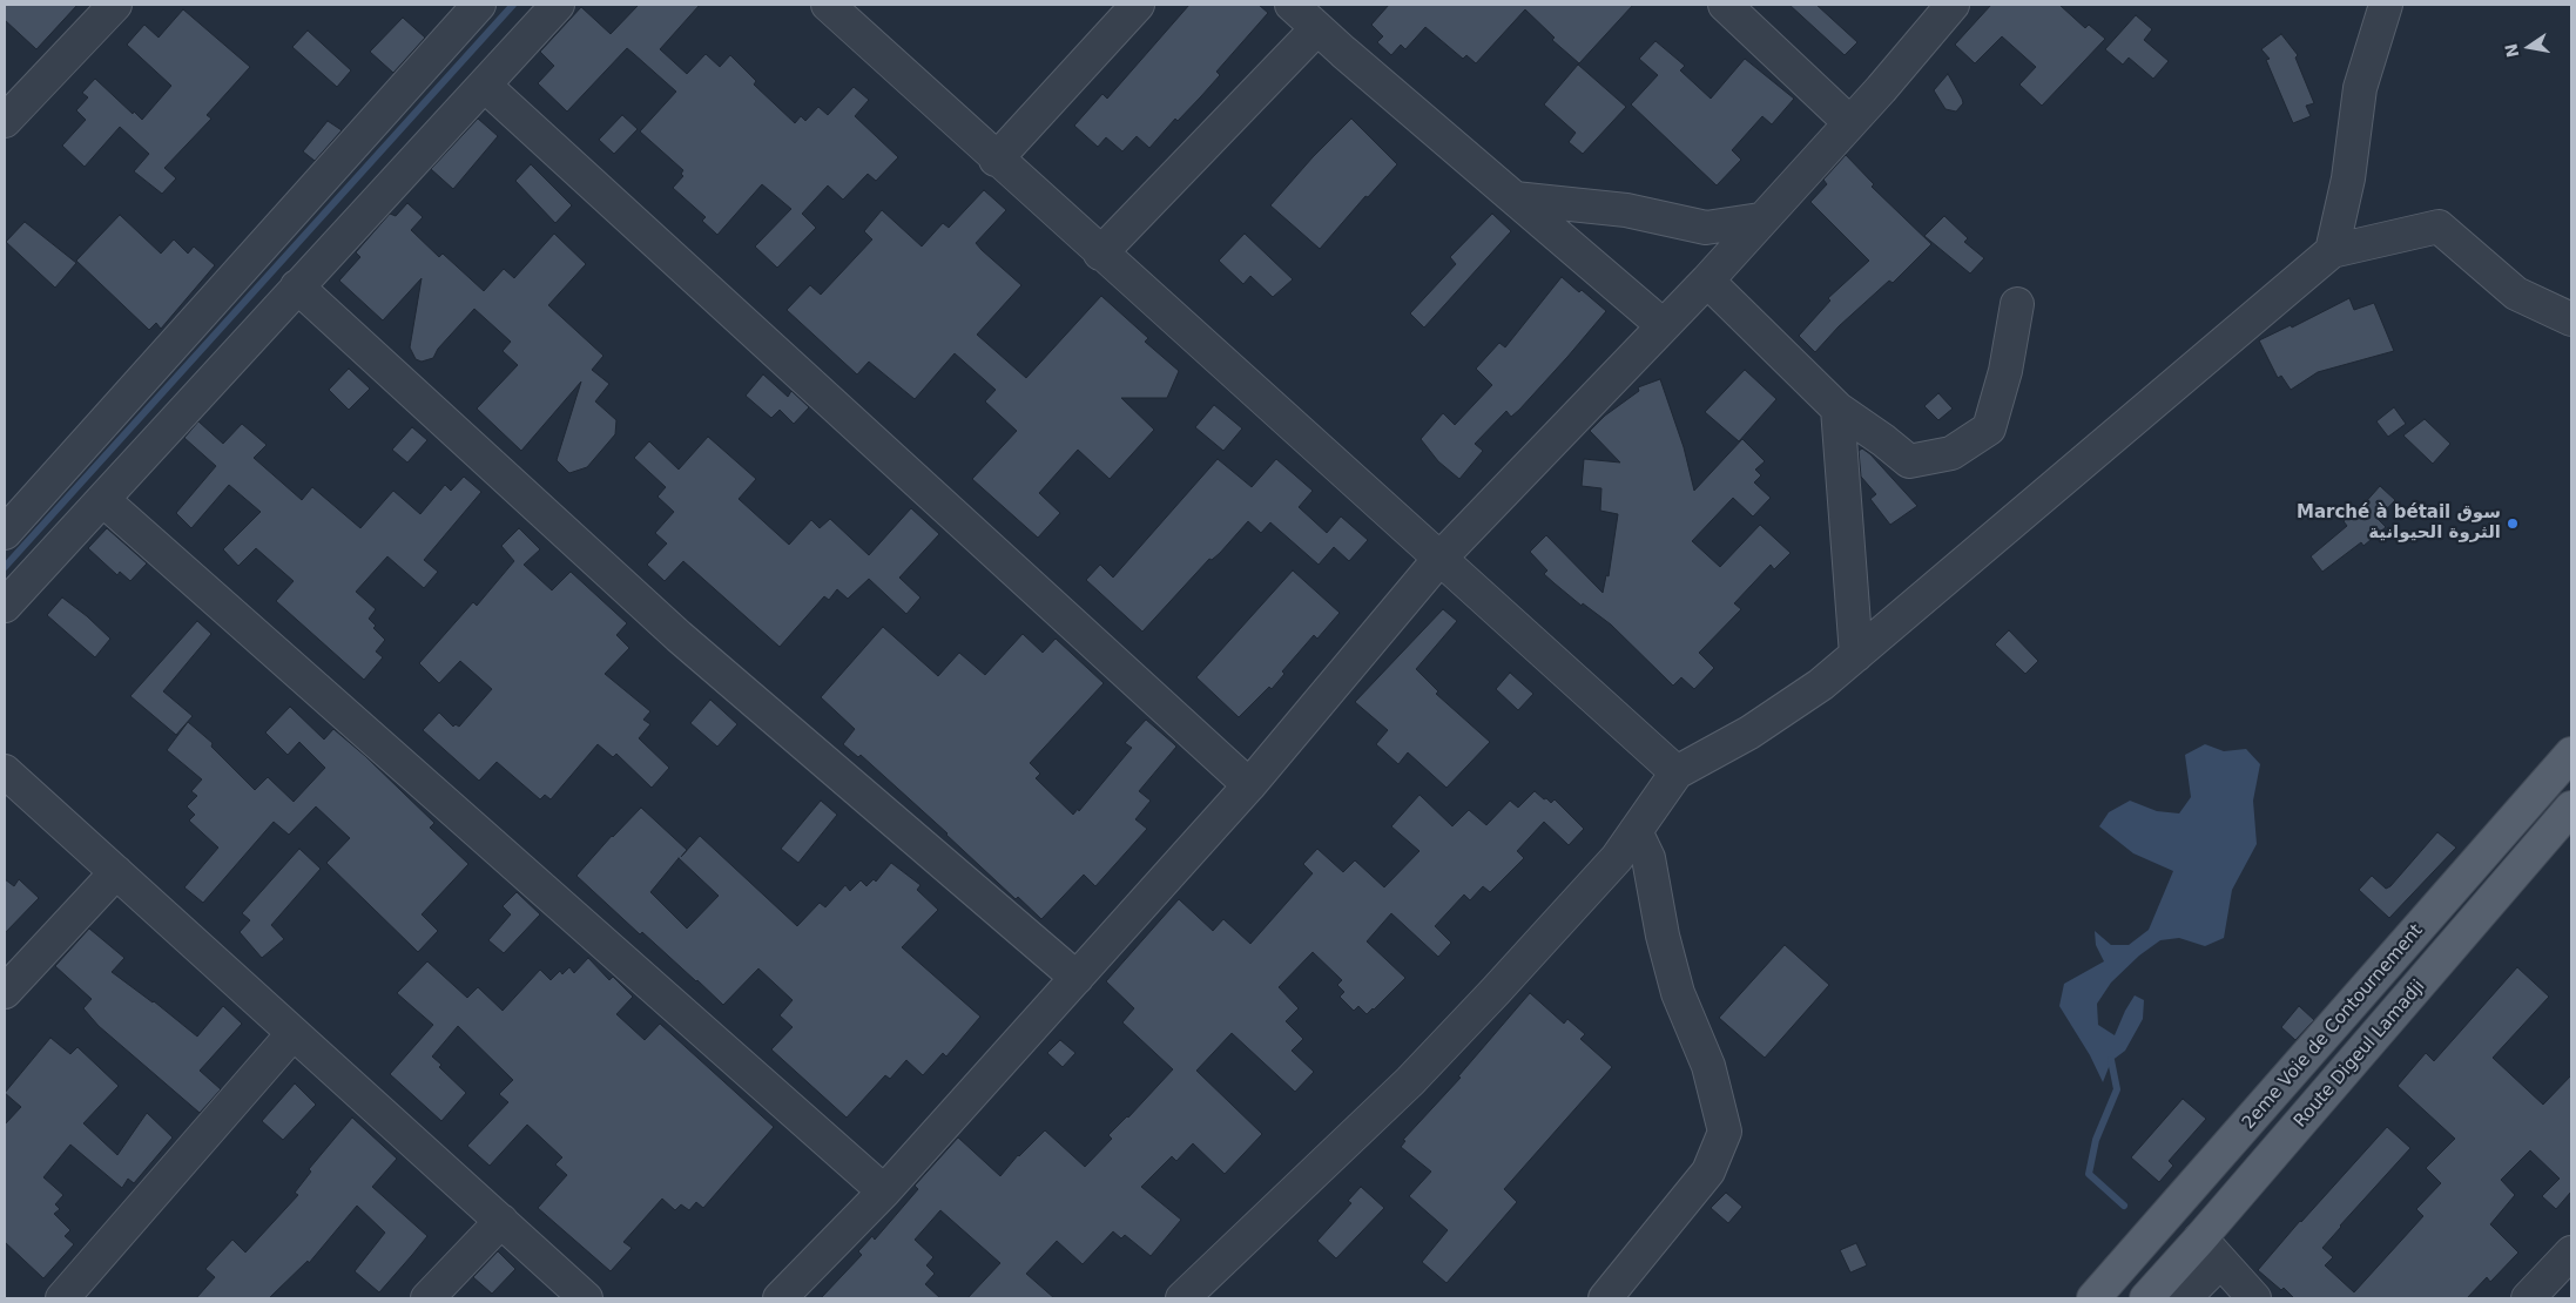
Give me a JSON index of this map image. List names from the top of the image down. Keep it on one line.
{"streets":{"main road":["2eme Voie de Contournement","Route Digeul Lamadji"]},"places":["Marché à bétail سوق الثروة الحيوانية"],"north":"left"}
